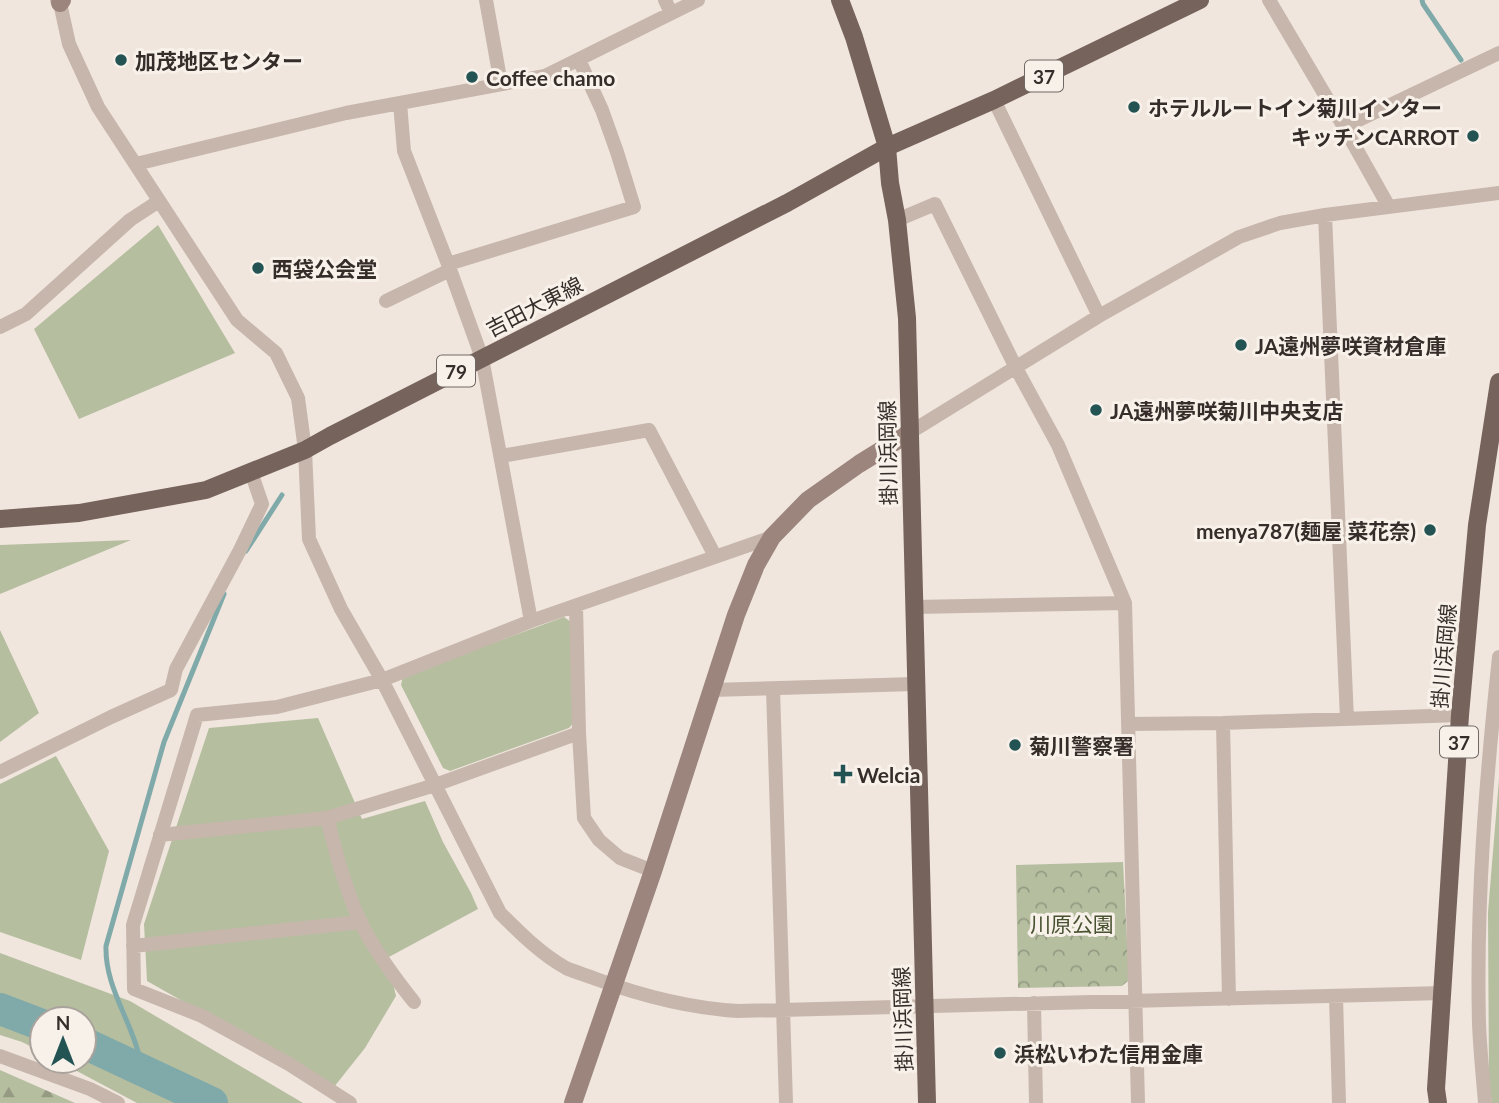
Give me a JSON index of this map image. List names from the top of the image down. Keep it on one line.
{"streets":{"main road":["37","吉田大東線","79","掛川浜岡線"]},"crossings":[["37","吉田大東線"],["37","掛川浜岡線"],["吉田大東線","掛川浜岡線"]],"parks":["川原公園"],"places":{"other":["加茂地区センター","Coffee chamo","ホテルルートイン菊川インター","キッチンCARROT","西袋公会堂","JA遠州夢咲資材倉庫","JA遠州夢咲菊川中央支店","menya787(麺屋 菜花奈)","菊川警察署","浜松いわた信用金庫"],"health":["Welcia"]},"north":"top"}
